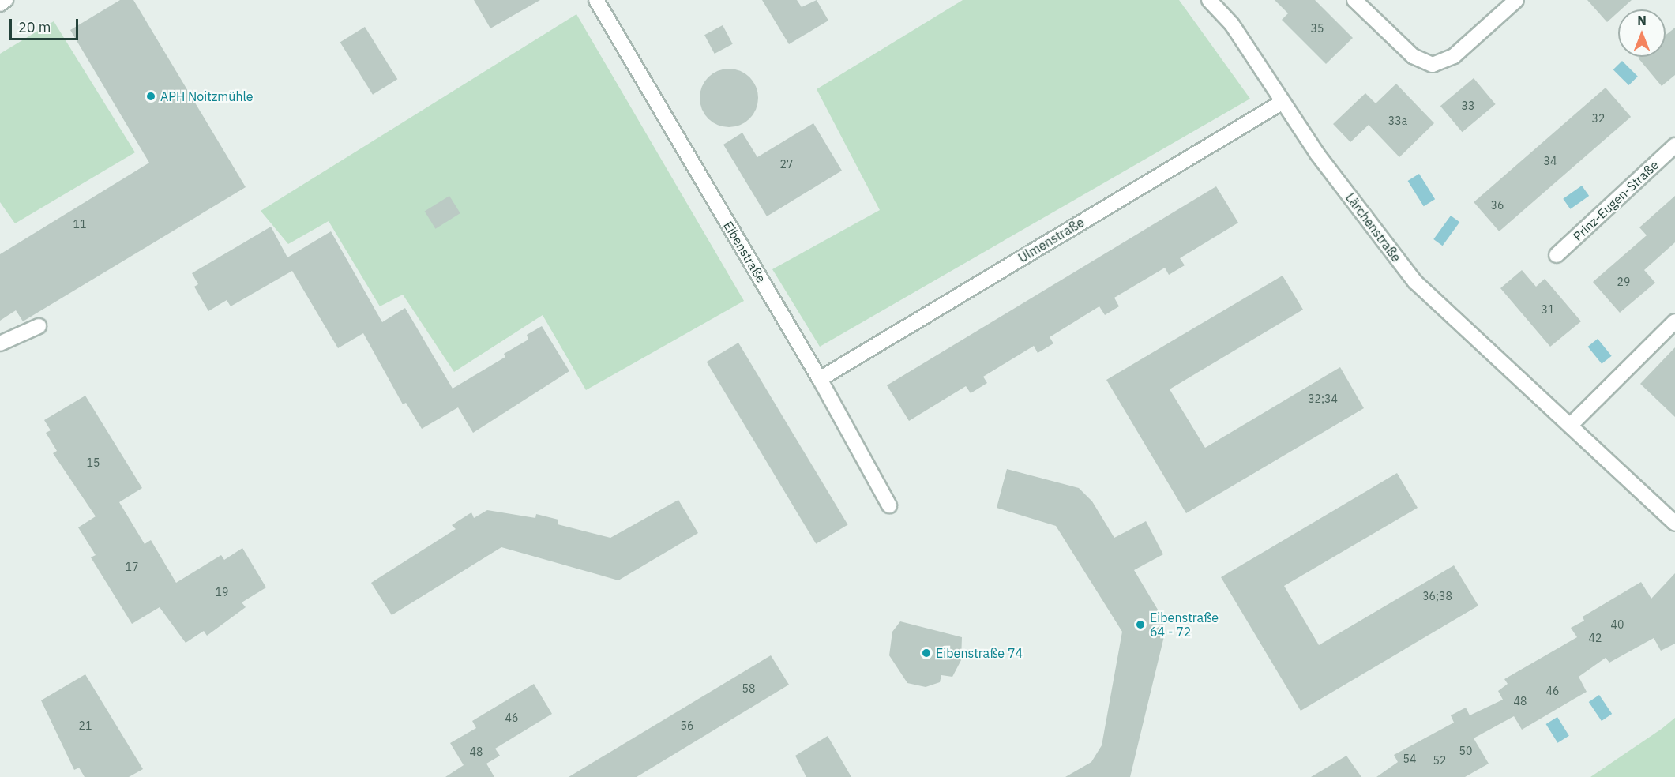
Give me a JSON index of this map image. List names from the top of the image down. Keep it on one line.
{"streets":{"street":["Prinz-Eugen-Straße","Lärchenstraße","Ulmenstraße","Eibenstraße"]},"crossings":[["Lärchenstraße","Ulmenstraße"],["Ulmenstraße","Eibenstraße"]],"places":["APH Noitzmühle","Eibenstraße 64 - 72","Eibenstraße 74"],"house_numbers":["35","33","32","33a","34","27","36","11","29","31","32;34","15","17","19","36;38","40","42","58","46","48","46","21","56","50","48","54","52"],"scale_bar":"20 m","north":"top"}
